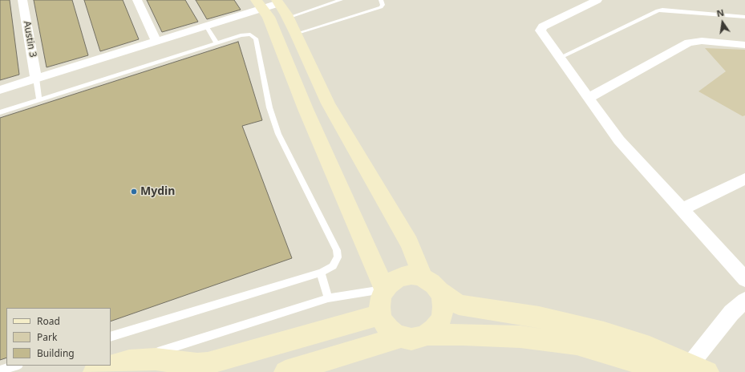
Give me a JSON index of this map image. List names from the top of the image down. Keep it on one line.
{"streets":{"street":["Austin 3"]},"places":["Mydin"],"legend":["Road","Park","Building"],"north":"top"}
